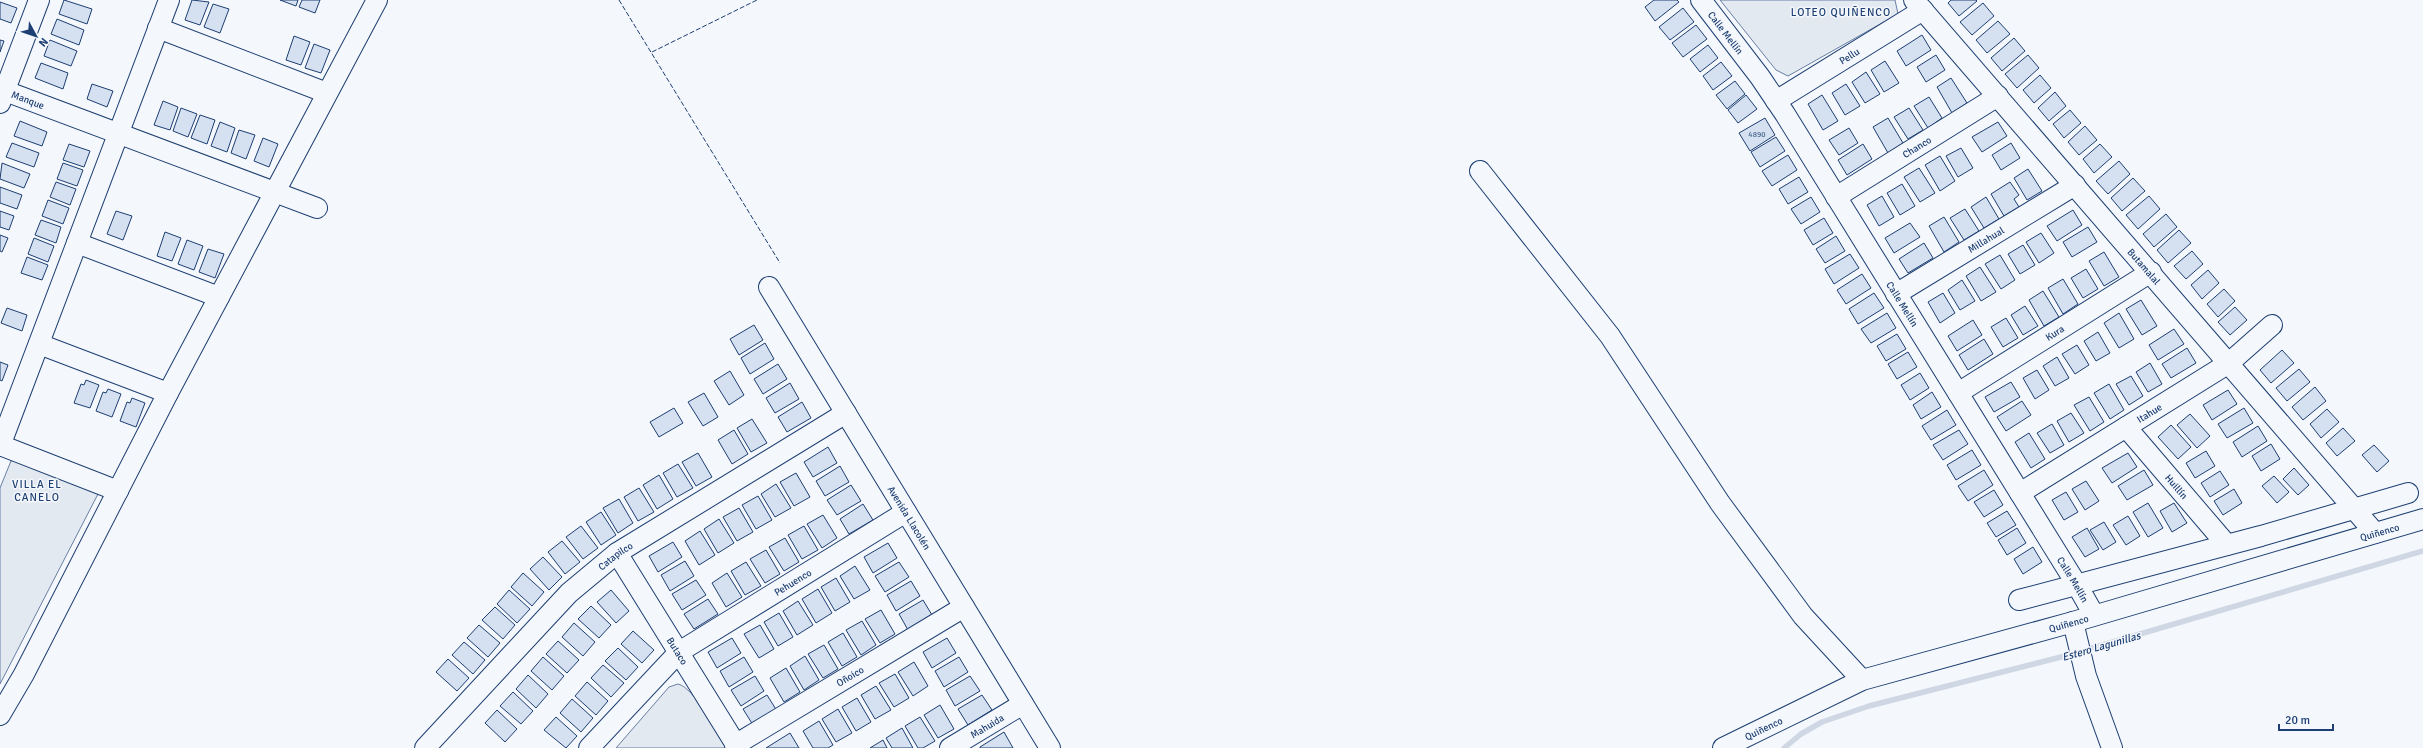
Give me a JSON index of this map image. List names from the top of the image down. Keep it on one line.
{"streets":{"street":["Calle Mellín","Pellu","Manque","Chanco","Millahual","Butamalal","Kura","Itahue","Huillín","Avenida Llacolén","Quiñenco","Catapilco","Pehuenco","Butaco","Oñoico","Mahuida"]},"crossings":[["Calle Mellín","Pellu"],["Calle Mellín","Chanco"],["Calle Mellín","Millahual"],["Calle Mellín","Kura"],["Calle Mellín","Itahue"],["Calle Mellín","Quiñenco"],["Pellu","Butamalal"],["Chanco","Butamalal"],["Millahual","Butamalal"],["Butamalal","Kura"],["Butamalal","Itahue"],["Butamalal","Quiñenco"],["Itahue","Huillín"],["Avenida Llacolén","Catapilco"],["Avenida Llacolén","Pehuenco"],["Avenida Llacolén","Oñoico"],["Avenida Llacolén","Mahuida"],["Catapilco","Butaco"],["Pehuenco","Butaco"],["Butaco","Oñoico"]],"districts":["LOTEO QUIÑENCO","VILLA EL CANELO"],"water":["Estero Lagunillas"],"house_numbers":["4890"],"scale_bar":"20 m","north":"bottom right"}
